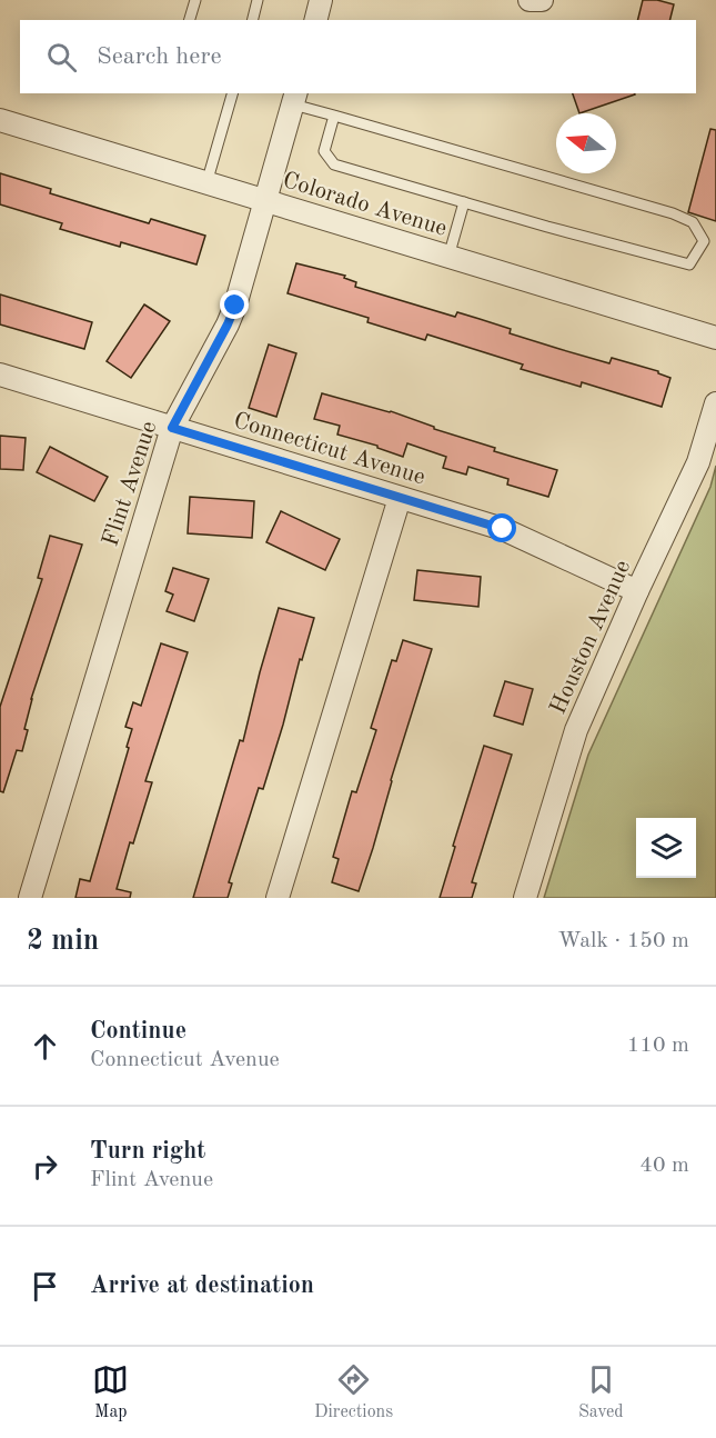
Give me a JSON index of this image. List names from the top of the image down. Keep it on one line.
{"streets":{"street":["Colorado Avenue","Connecticut Avenue","Flint Avenue","Houston Avenue"]},"crossings":[["Colorado Avenue","Flint Avenue"],["Connecticut Avenue","Flint Avenue"],["Connecticut Avenue","Houston Avenue"]],"north":"left","page":{"search":"Search here","heading":["2 min","Walk · 150 m"],"list":[["Continue","Connecticut Avenue","110 m"],["Turn right","Flint Avenue","40 m"],"Arrive at destination"],"nav":["Map","Directions","Saved"]}}
